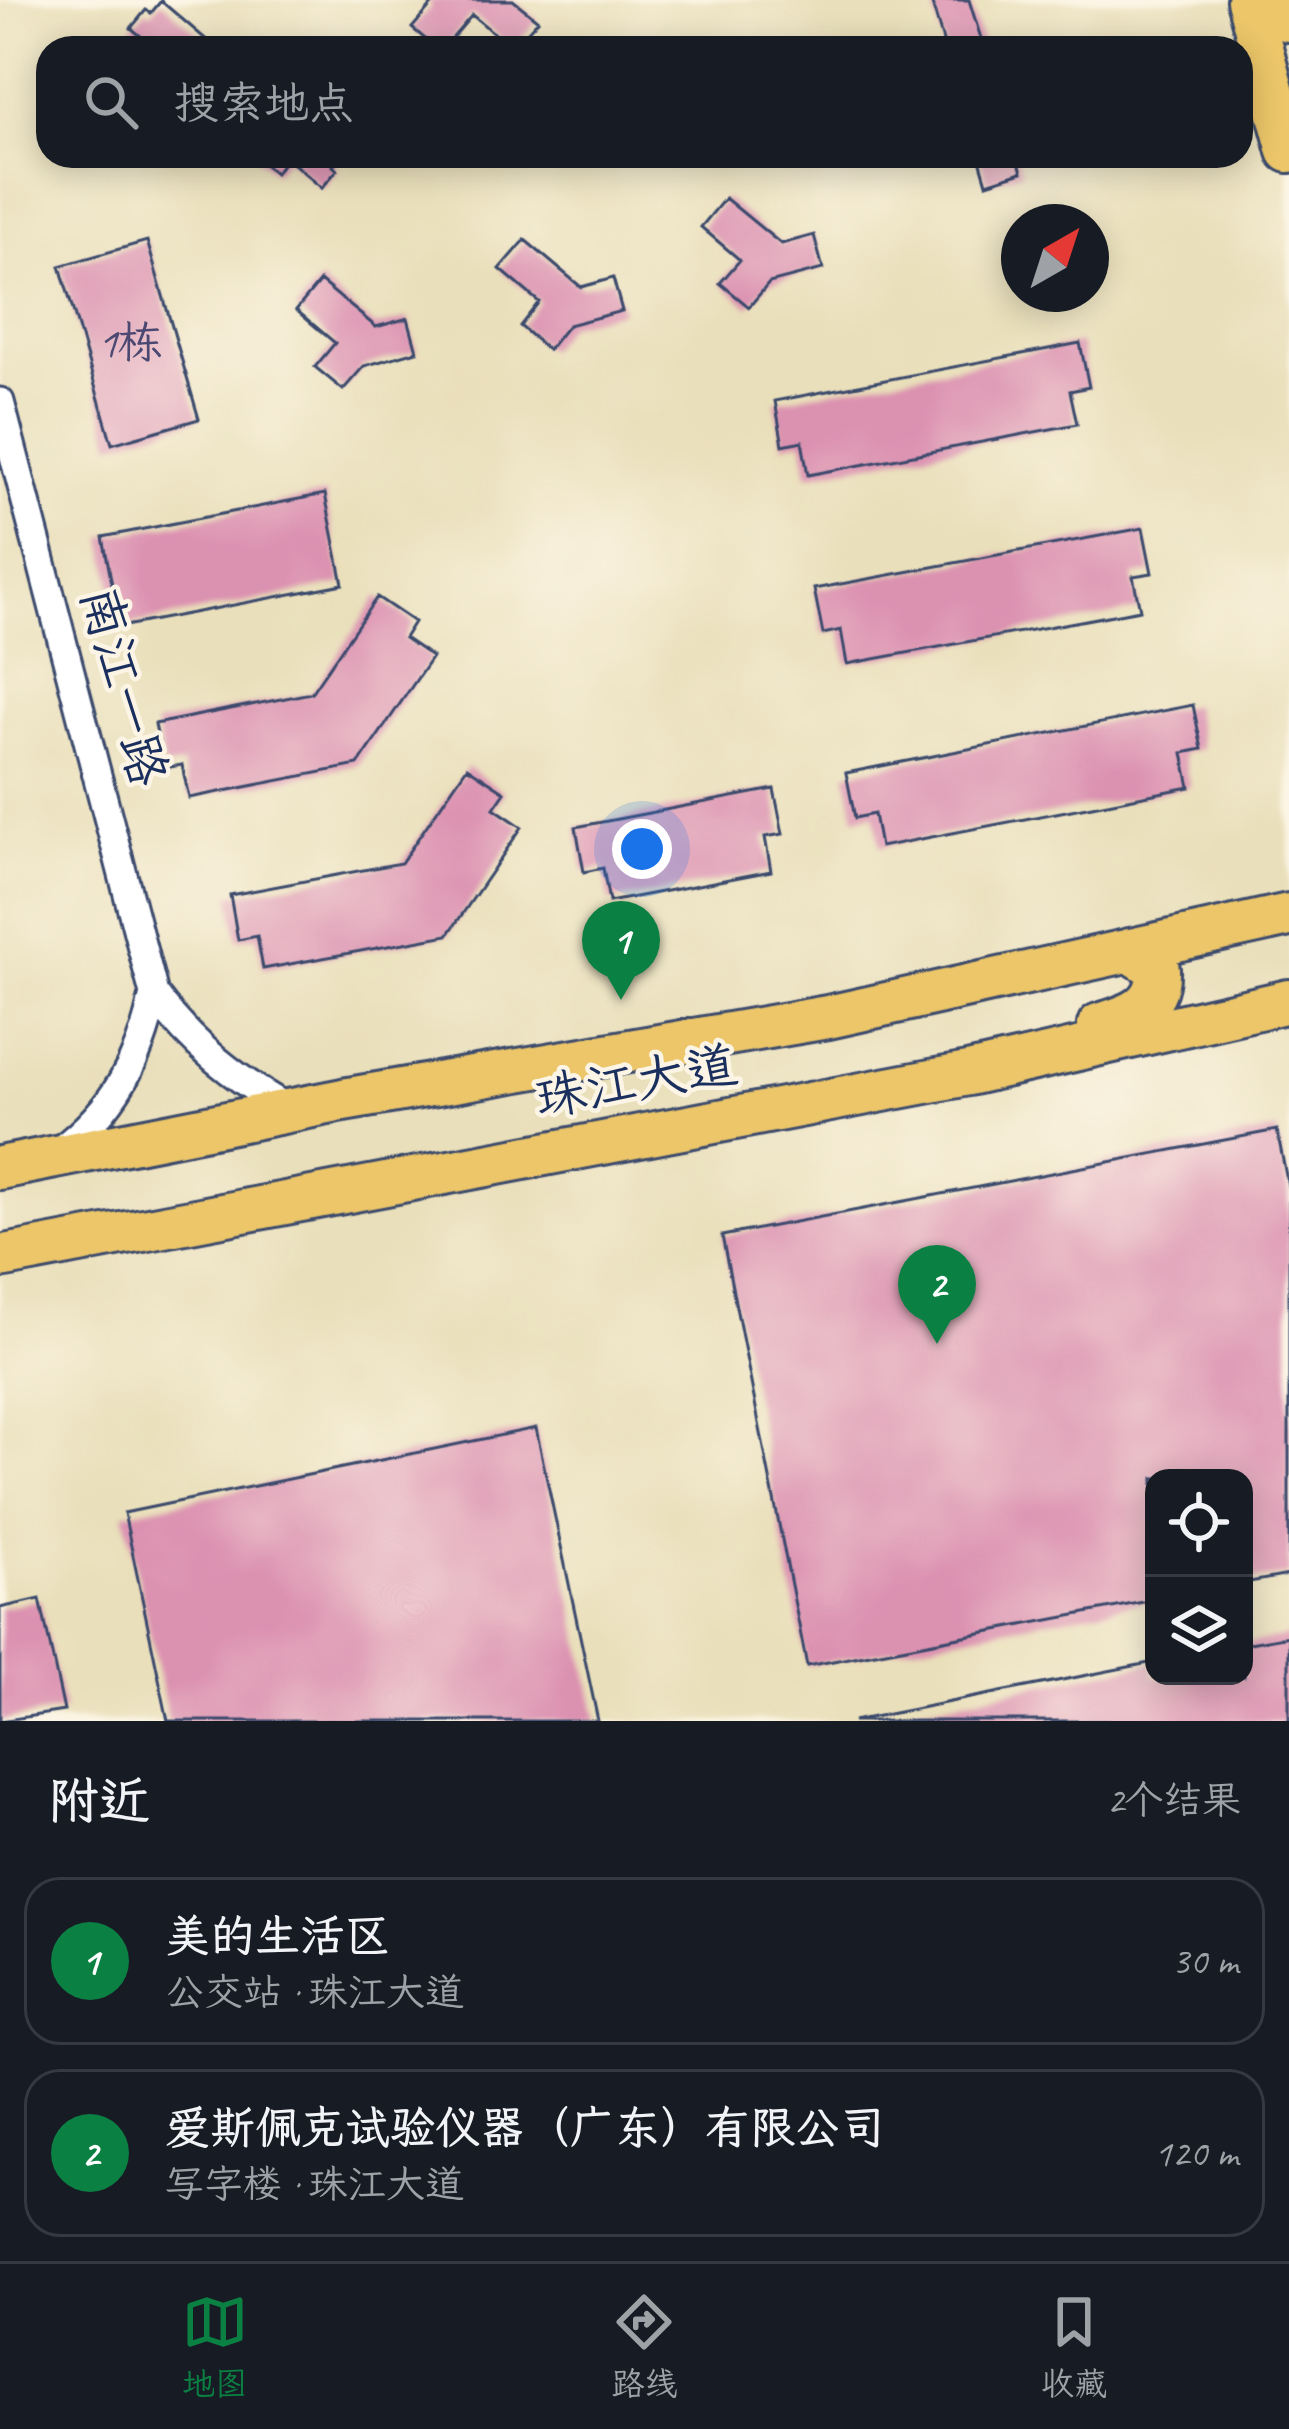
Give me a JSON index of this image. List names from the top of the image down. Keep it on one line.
{"streets":{"main road":["珠江大道"],"street":["南江一路"]},"house_numbers":["1栋"],"north":"top right","page":{"search":"搜索地点","pins":["1","2"],"heading":["附近","2个结果"],"list":[{"mark":"1","name":"美的生活区","note":"公交站 · 珠江大道","value":"30 m"},{"mark":"2","name":"爱斯佩克试验仪器（广东）有限公司","note":"写字楼 · 珠江大道","value":"120 m"}],"nav":["地图","路线","收藏"]}}
